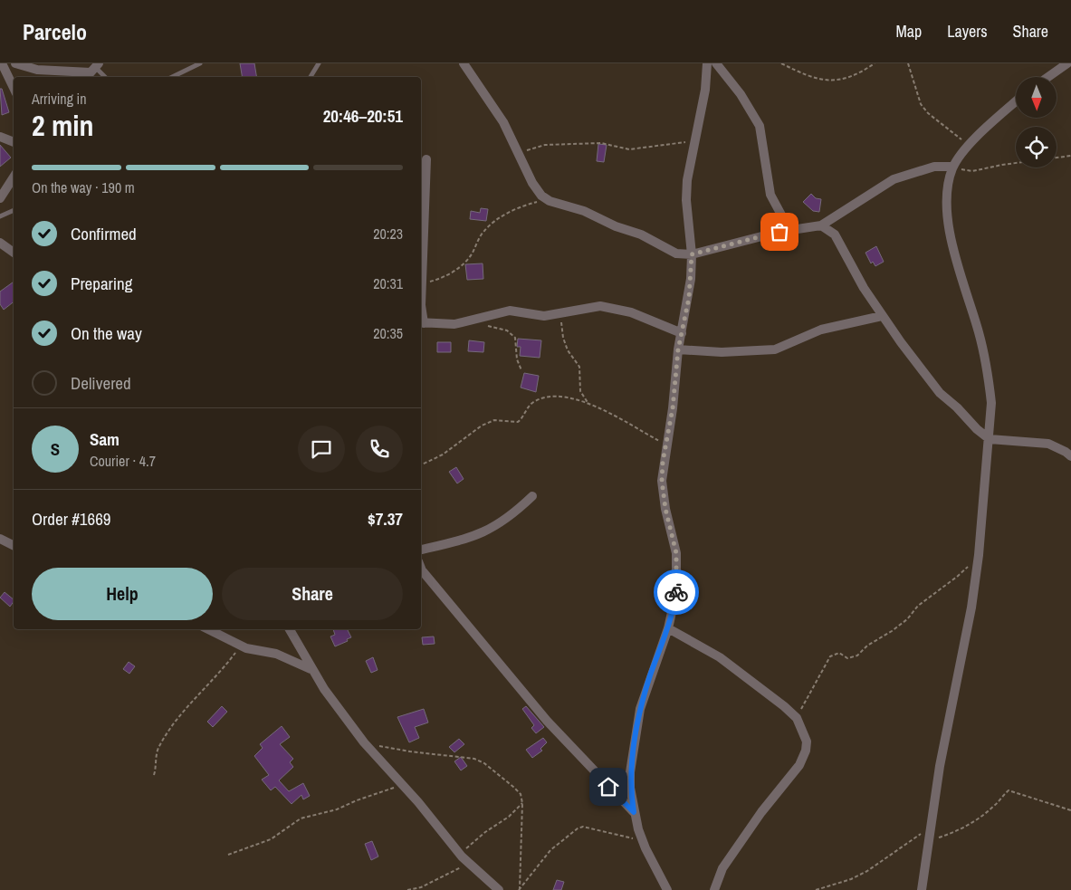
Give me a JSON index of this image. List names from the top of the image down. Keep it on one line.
{"north":"bottom","page":{"header":"Parcelo","nav":["Map","Layers","Share"],"heading":["2 min","Arriving in","20:46–20:51"],"panel":["Sam","Courier · 4.7","Order #1669","$7.37"],"bar":"On the way · 190 m","list":[["Confirmed","20:23"],["Preparing","20:31"],["On the way","20:35"],"Delivered"],"round":"S","buttons":["Help","Share"]}}
